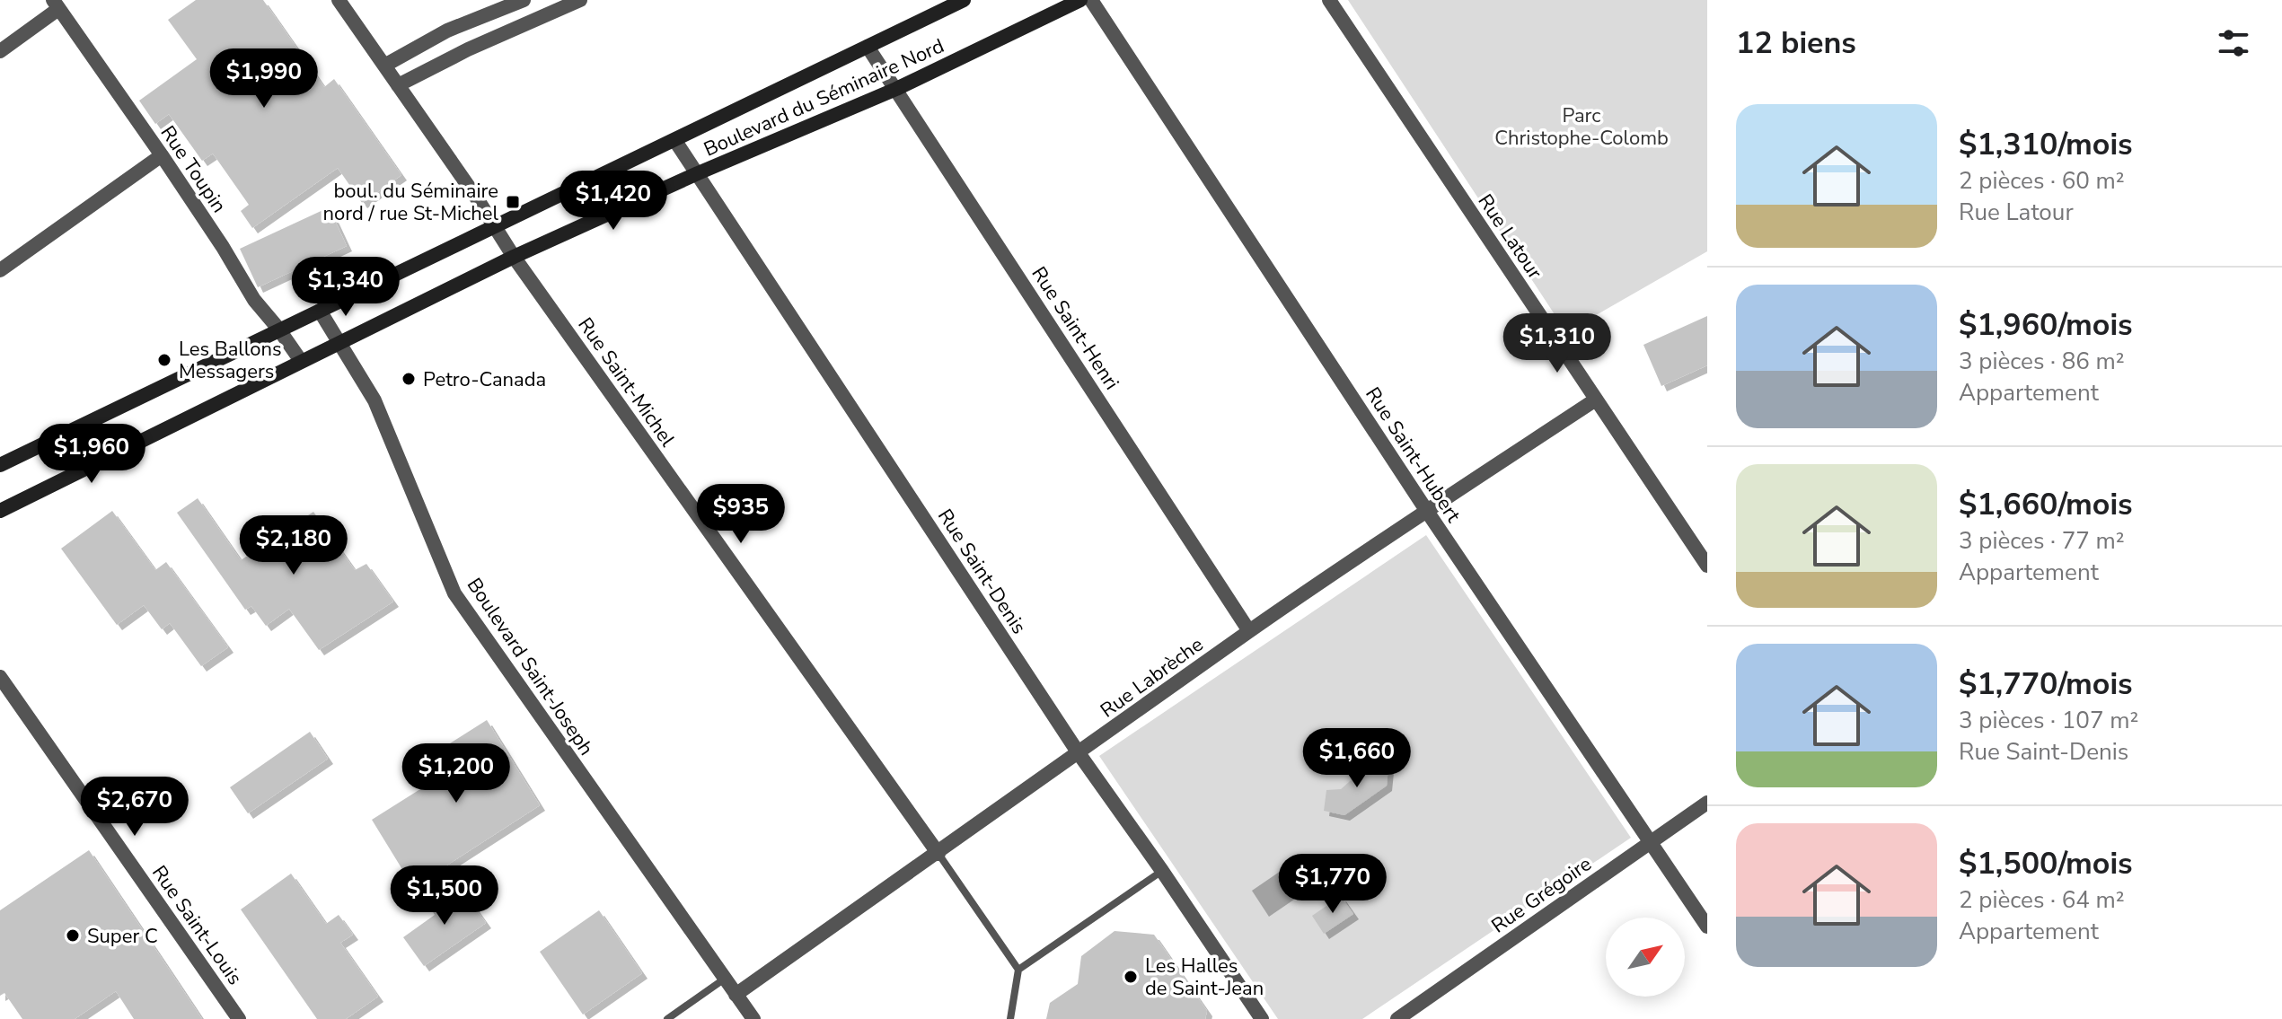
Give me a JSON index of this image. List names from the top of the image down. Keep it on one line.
{"streets":{"main road":["Boulevard du Séminaire Nord"],"street":["Rue Toupin","Rue Latour","Rue Saint-Henri","Rue Saint-Michel","Rue Saint-Hubert","Rue Saint-Denis","Boulevard Saint-Joseph","Rue Labrèche","Rue Grégoire","Rue Saint-Louis"]},"crossings":[["Boulevard du Séminaire Nord","Rue Toupin"],["Boulevard du Séminaire Nord","Rue Saint-Henri"],["Boulevard du Séminaire Nord","Rue Saint-Michel"],["Boulevard du Séminaire Nord","Rue Saint-Denis"],["Boulevard du Séminaire Nord","Boulevard Saint-Joseph"],["Rue Latour","Rue Labrèche"],["Rue Saint-Henri","Rue Labrèche"],["Rue Saint-Michel","Rue Labrèche"],["Rue Saint-Hubert","Rue Labrèche"],["Rue Saint-Hubert","Rue Grégoire"],["Rue Saint-Denis","Rue Labrèche"],["Boulevard Saint-Joseph","Rue Labrèche"]],"parks":["Parc Christophe-Colomb"],"places":{"transit":["boul. du Séminaire nord / rue St-Michel"],"other":["Les Ballons Messagers","Petro-Canada","Super C","Les Halles de Saint-Jean"]},"north":"top right","page":{"heading":"12 biens","price":["$1,990","$1,420","$1,340","$1,310","$1,960","$935","$2,180","$1,660","$1,200","$2,670","$1,770","$1,500"],"list":[{"name":"$1,310/mois","note":"2 pièces · 60 m² · Rue Latour"},{"name":"$1,960/mois","note":"3 pièces · 86 m² · Appartement"},{"name":"$1,660/mois","note":"3 pièces · 77 m² · Appartement"},{"name":"$1,770/mois","note":"3 pièces · 107 m² · Rue Saint-Denis"},{"name":"$1,500/mois","note":"2 pièces · 64 m² · Appartement"}]}}
